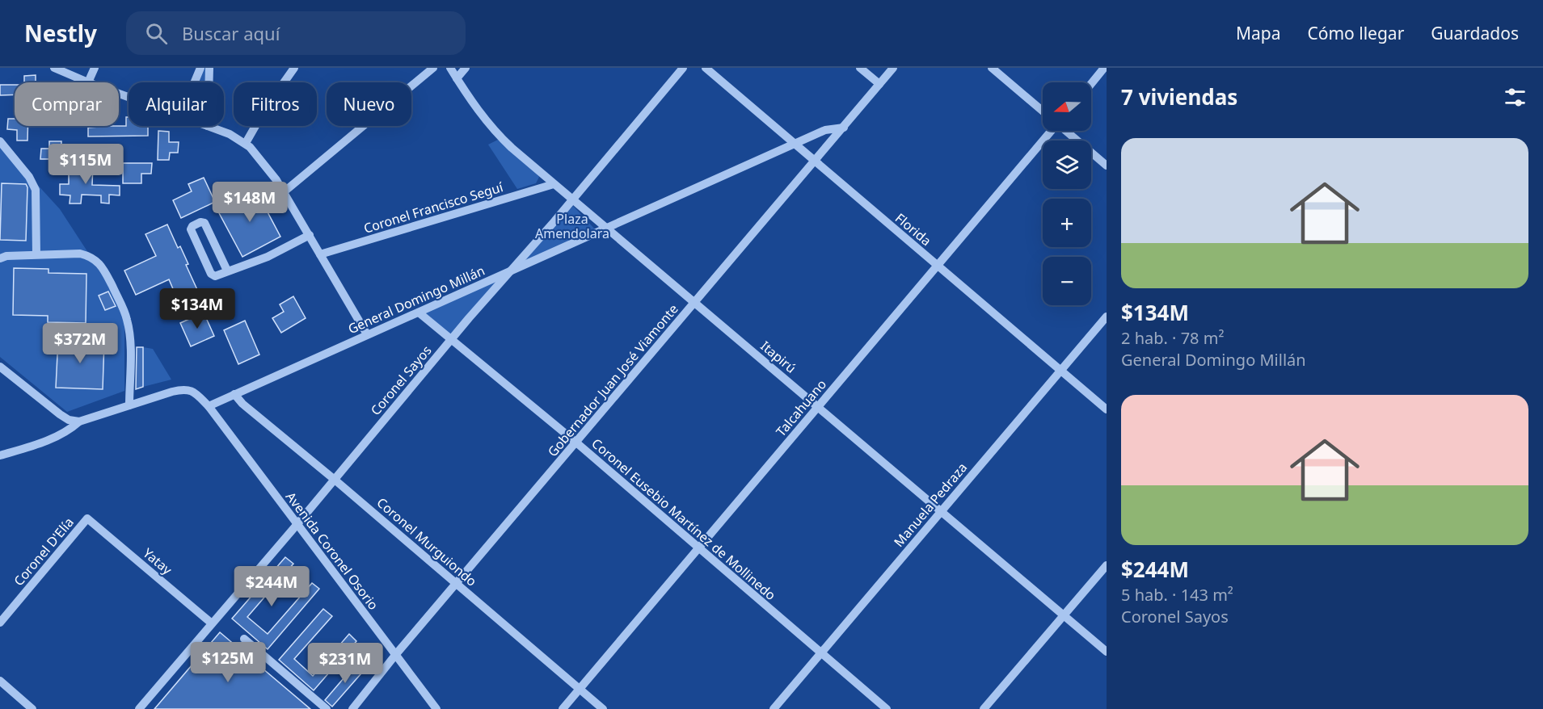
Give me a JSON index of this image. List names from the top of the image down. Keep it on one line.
{"streets":{"street":["Coronel Francisco Seguí","Florida","General Domingo Millán","Itapirú","Coronel Sayos","Gobernador Juan José Viamonte","Talcahuano","Manuela Pedraza","Coronel Eusebio Martínez de Mollinedo","Coronel Murguiondo","Avenida Coronel Osorio","Coronel D'Elía","Yatay"]},"crossings":[["Coronel Francisco Seguí","Itapirú"],["Florida","General Domingo Millán"],["Florida","Gobernador Juan José Viamonte"],["Florida","Talcahuano"],["Florida","Manuela Pedraza"],["General Domingo Millán","Itapirú"],["General Domingo Millán","Coronel Sayos"],["General Domingo Millán","Gobernador Juan José Viamonte"],["General Domingo Millán","Coronel Eusebio Martínez de Mollinedo"],["General Domingo Millán","Coronel Murguiondo"],["General Domingo Millán","Avenida Coronel Osorio"],["Itapirú","Coronel Sayos"],["Itapirú","Gobernador Juan José Viamonte"],["Itapirú","Talcahuano"],["Itapirú","Manuela Pedraza"],["Coronel Sayos","Coronel Eusebio Martínez de Mollinedo"],["Coronel Sayos","Coronel Murguiondo"],["Coronel Sayos","Avenida Coronel Osorio"],["Coronel Sayos","Yatay"],["Gobernador Juan José Viamonte","Coronel Eusebio Martínez de Mollinedo"],["Gobernador Juan José Viamonte","Coronel Murguiondo"],["Gobernador Juan José Viamonte","Avenida Coronel Osorio"],["Talcahuano","Coronel Eusebio Martínez de Mollinedo"],["Talcahuano","Coronel Murguiondo"],["Manuela Pedraza","Coronel Eusebio Martínez de Mollinedo"],["Coronel D'Elía","Yatay"]],"parks":["Plaza Amendolara"],"north":"left","page":{"header":"Nestly","search":"Buscar aquí","nav":["Mapa","Cómo llegar","Guardados"],"heading":"7 viviendas","map_buttons":["+","−"],"chip":["Comprar","Alquilar","Filtros","Nuevo"],"list":[{"name":"$134M","note":"2 hab. · 78 m² · General Domingo Millán"},{"name":"$244M","note":"5 hab. · 143 m² · Coronel Sayos"}],"price":["$115M","$148M","$134M","$372M","$244M","$125M","$231M"]}}
